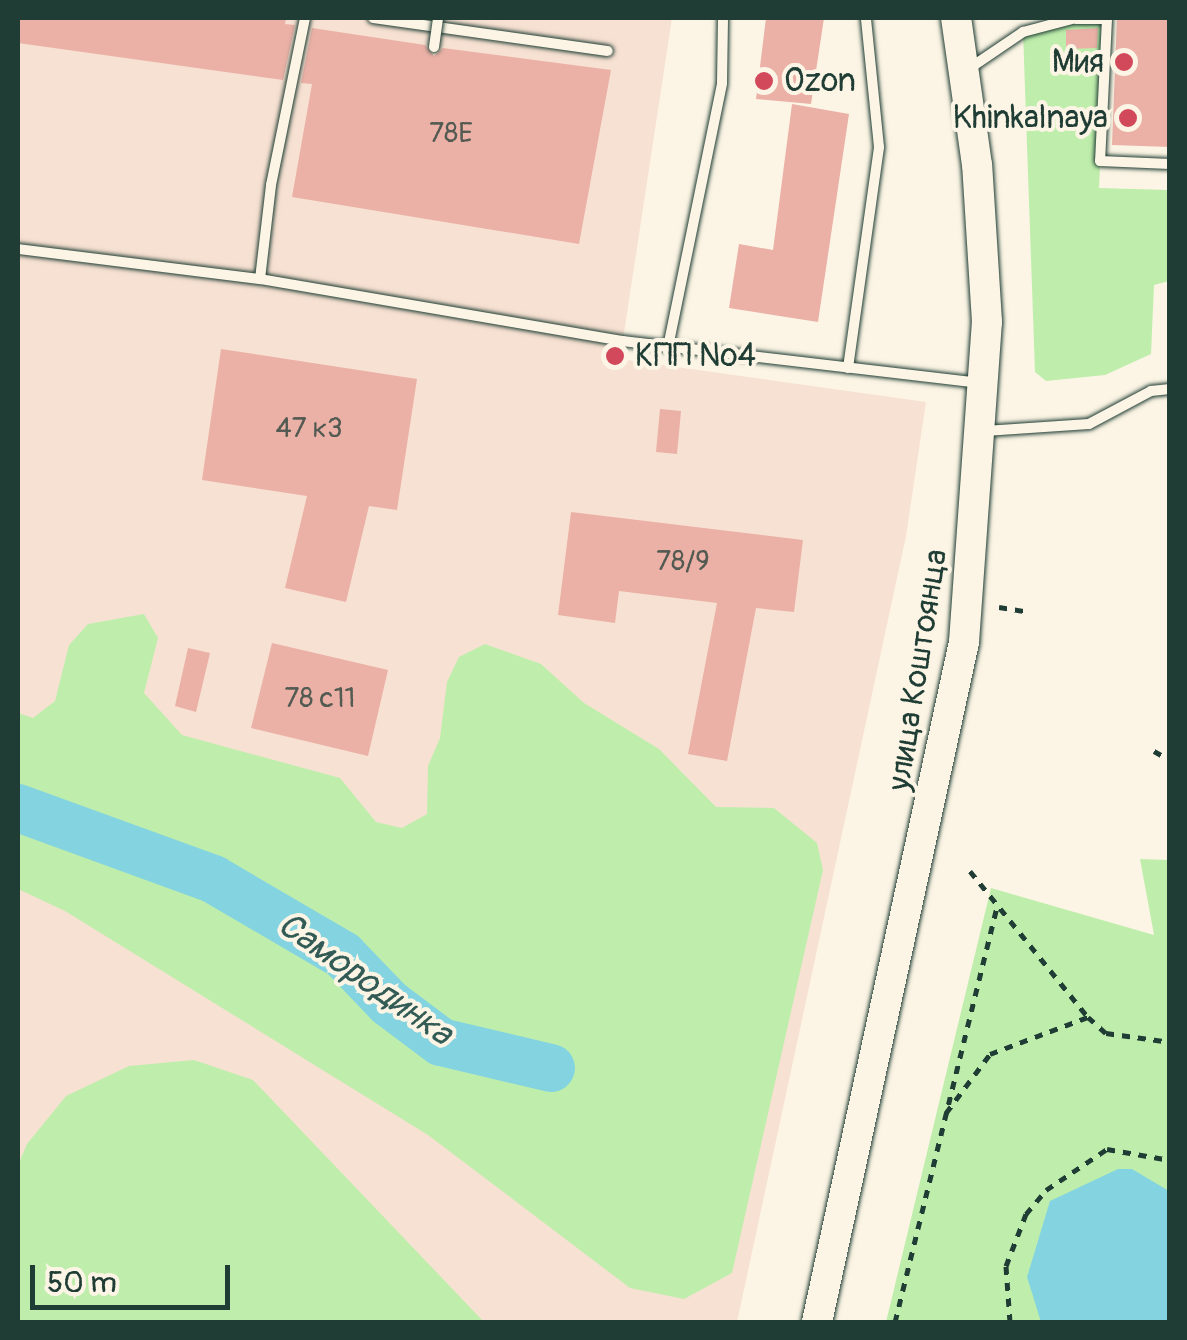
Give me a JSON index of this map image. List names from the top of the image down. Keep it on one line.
{"streets":{"street":["улица Коштоянца"]},"water":["Самородинка"],"places":["Мия","Ozon","Khinkalnaya","КПП №4"],"house_numbers":["78Е","47 к3","78/9","78 с11"],"scale_bar":"50 m"}
